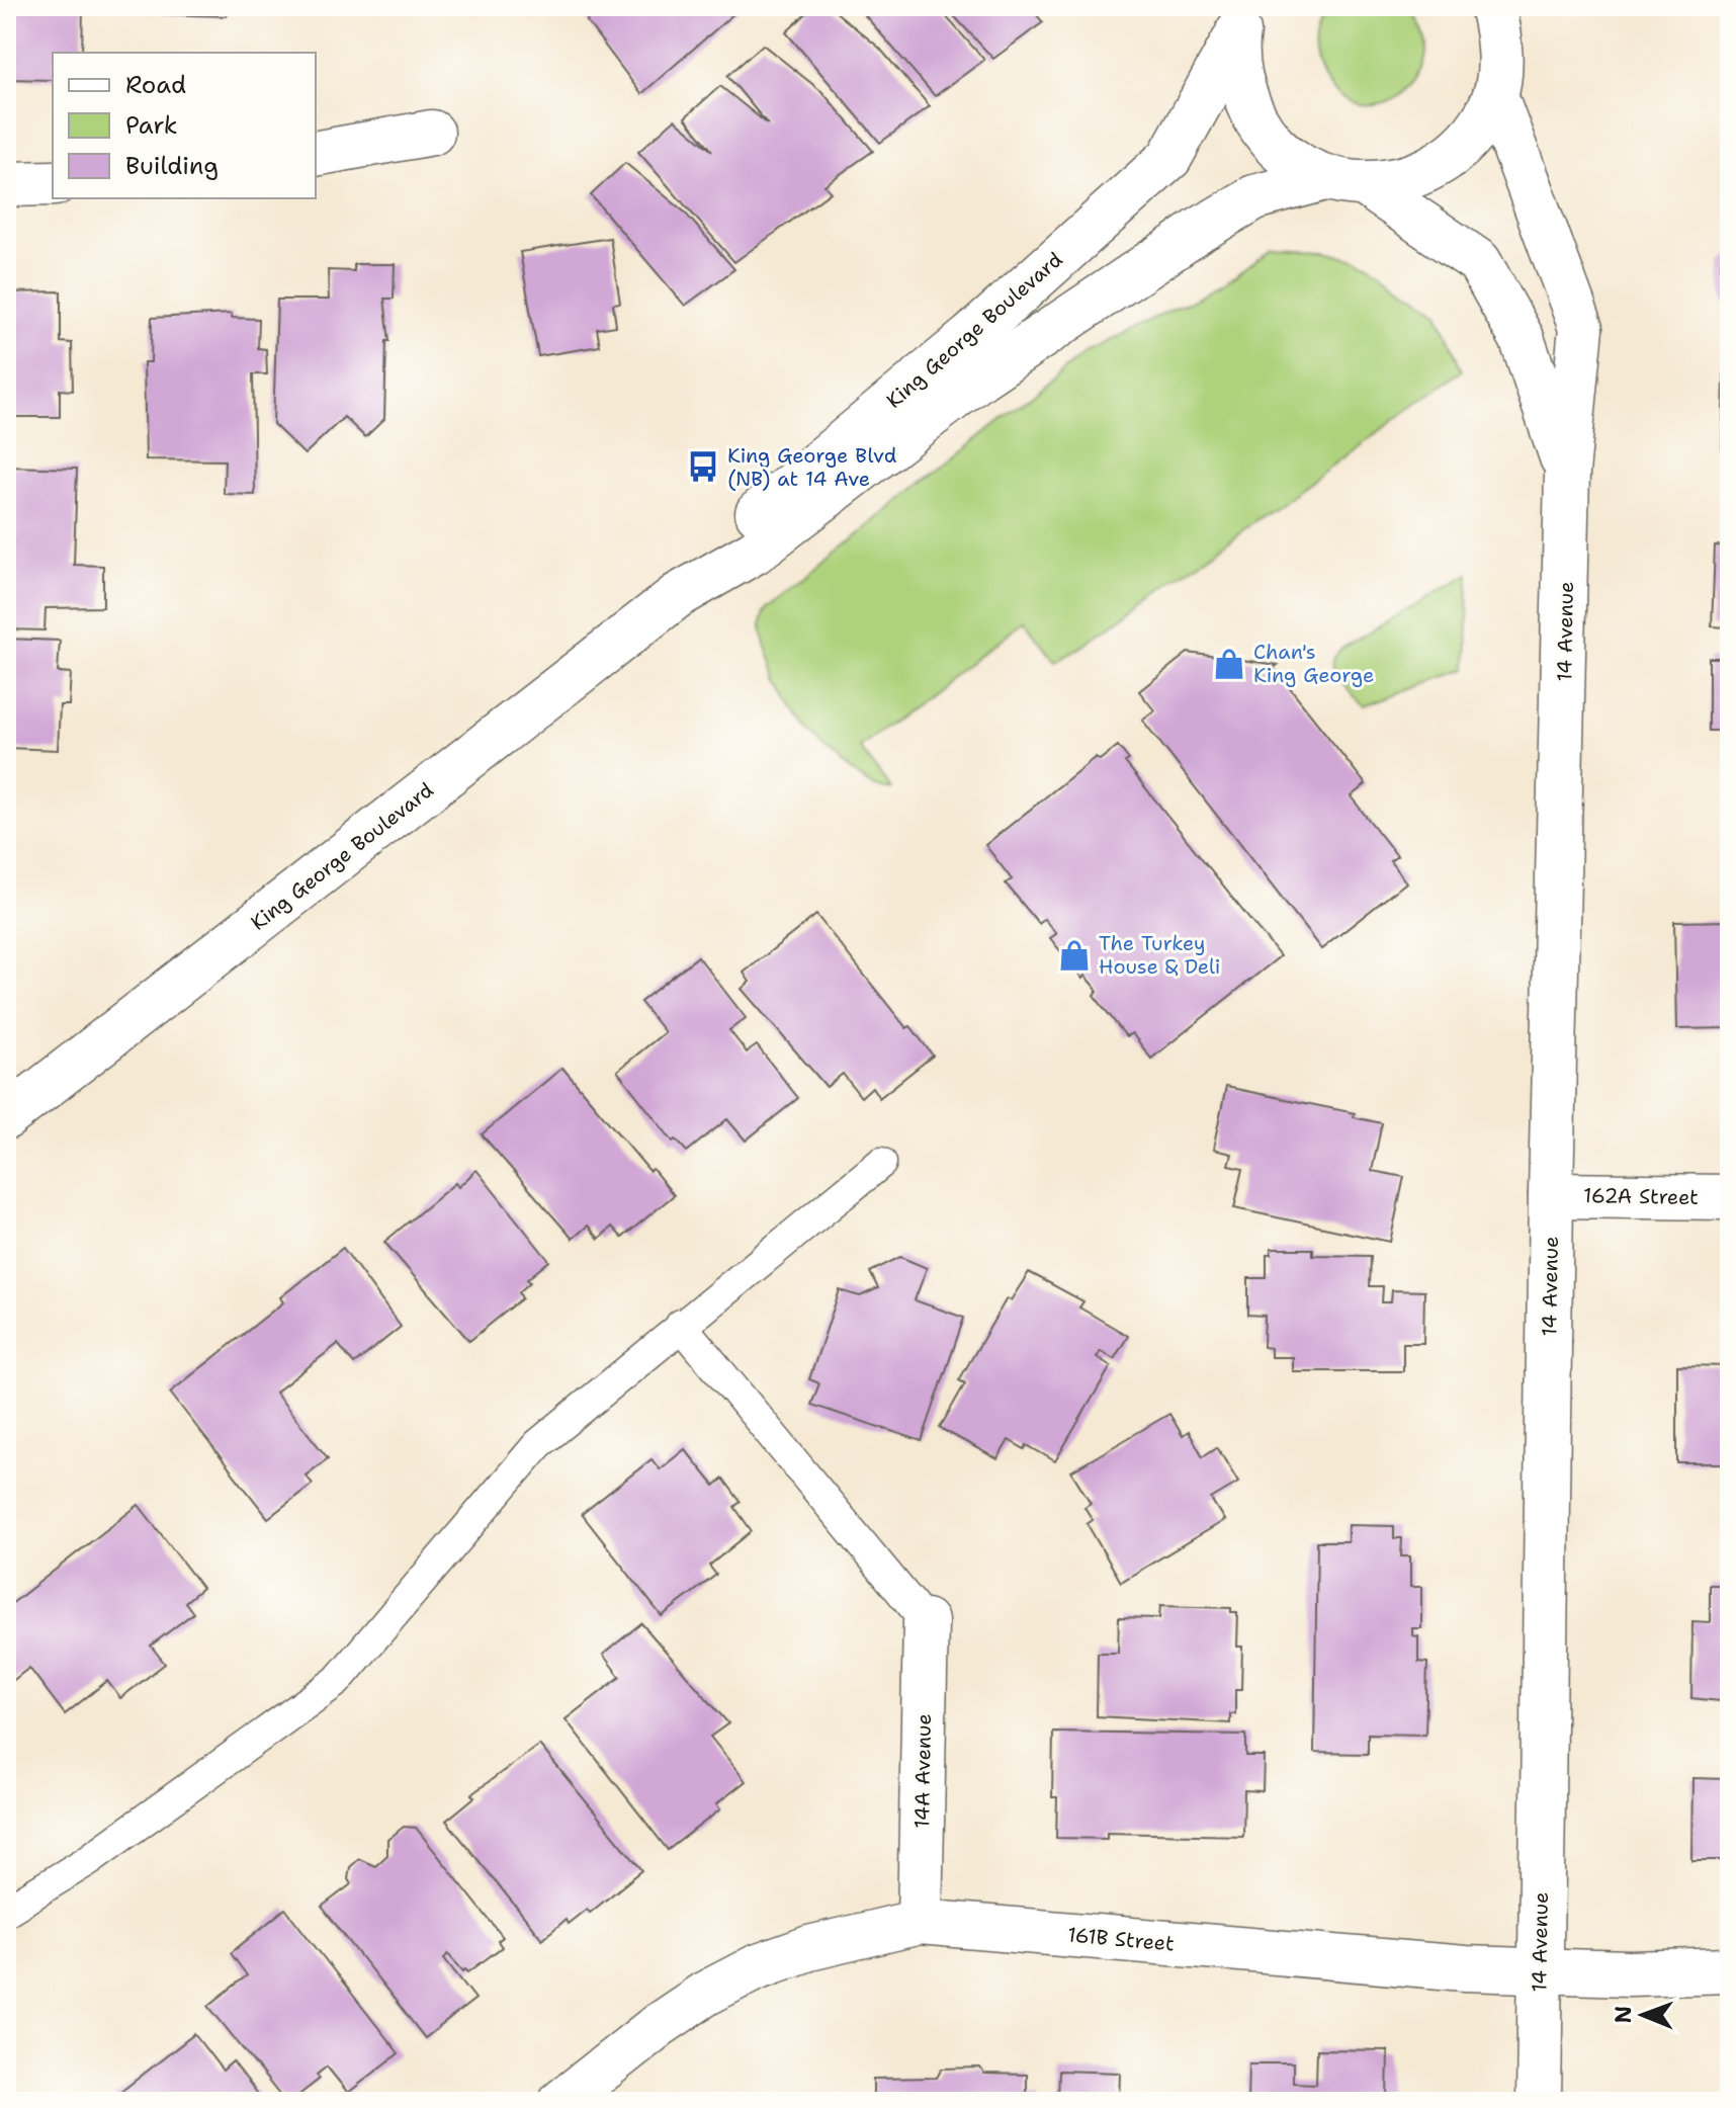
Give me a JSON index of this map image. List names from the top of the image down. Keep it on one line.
{"streets":{"street":["King George Boulevard","14 Avenue","162A Street","14A Avenue","161B Street"]},"crossings":[["King George Boulevard","14 Avenue"],["14 Avenue","162A Street"],["14 Avenue","161B Street"],["14A Avenue","161B Street"]],"places":{"bus stop":["King George Blvd (NB) at 14 Ave"],"shop":["Chan's King George","The Turkey House & Deli"]},"legend":["Road","Park","Building"],"north":"left"}
